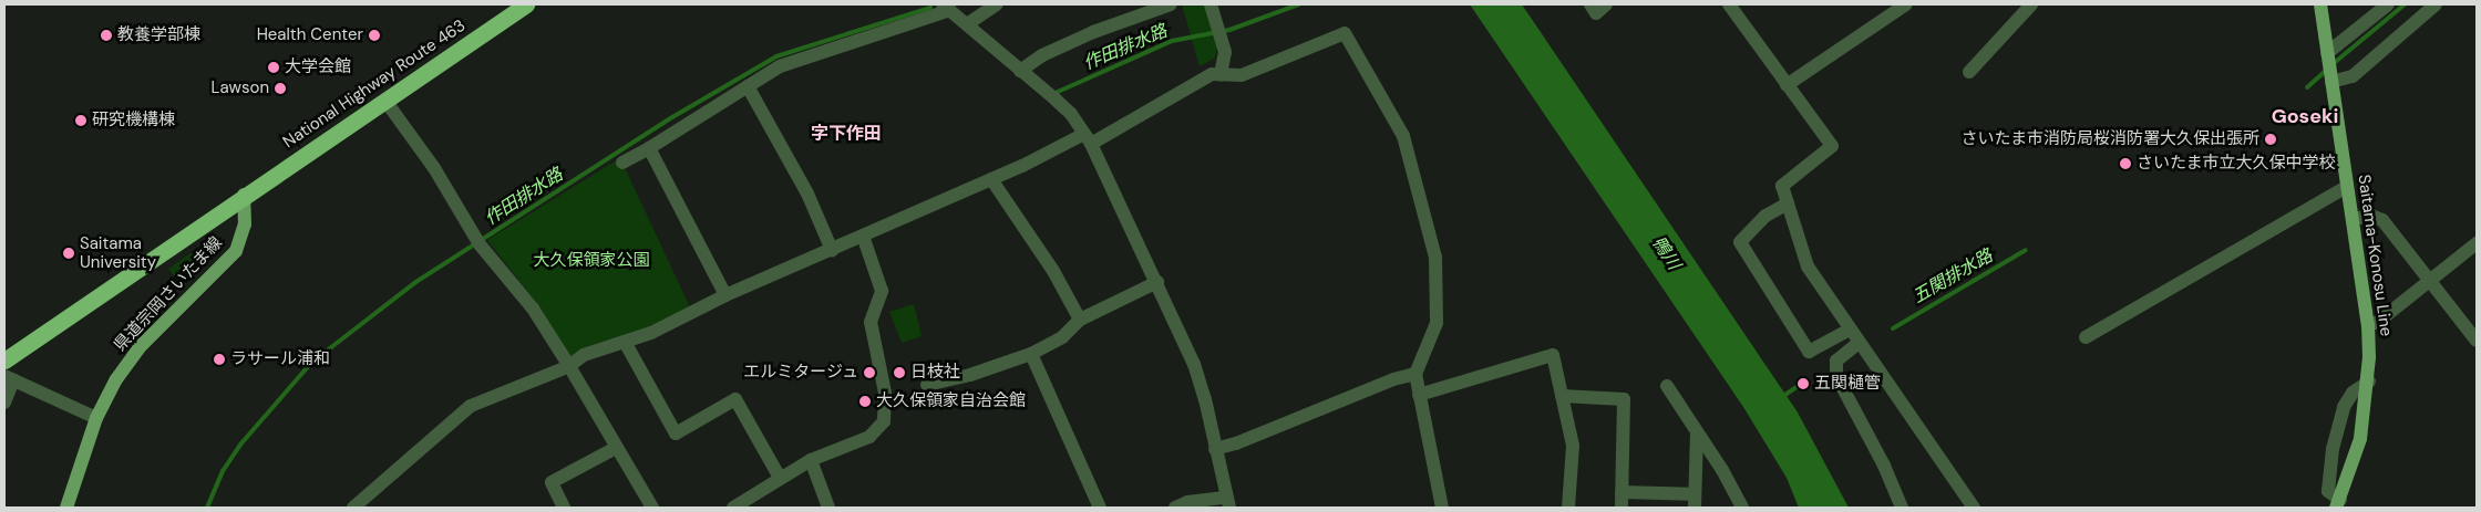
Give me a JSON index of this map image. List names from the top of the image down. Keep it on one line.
{"streets":{"highway":["National Highway Route 463"],"main road":["Saitama-Konosu Line","県道宗岡さいたま線"]},"crossings":[["National Highway Route 463","県道宗岡さいたま線"]],"districts":["Goseki","字下作田"],"water":["作田排水路","鴨川","五関排水路"],"parks":["大久保領家公園"],"places":["教養学部棟","Health Center","大学会館","Lawson","研究機構棟","さいたま市消防局桜消防署大久保出張所","さいたま市立大久保中学校","Saitama University","ラサール浦和","エルミタージュ","日枝社","五関樋管","大久保領家自治会館"]}
